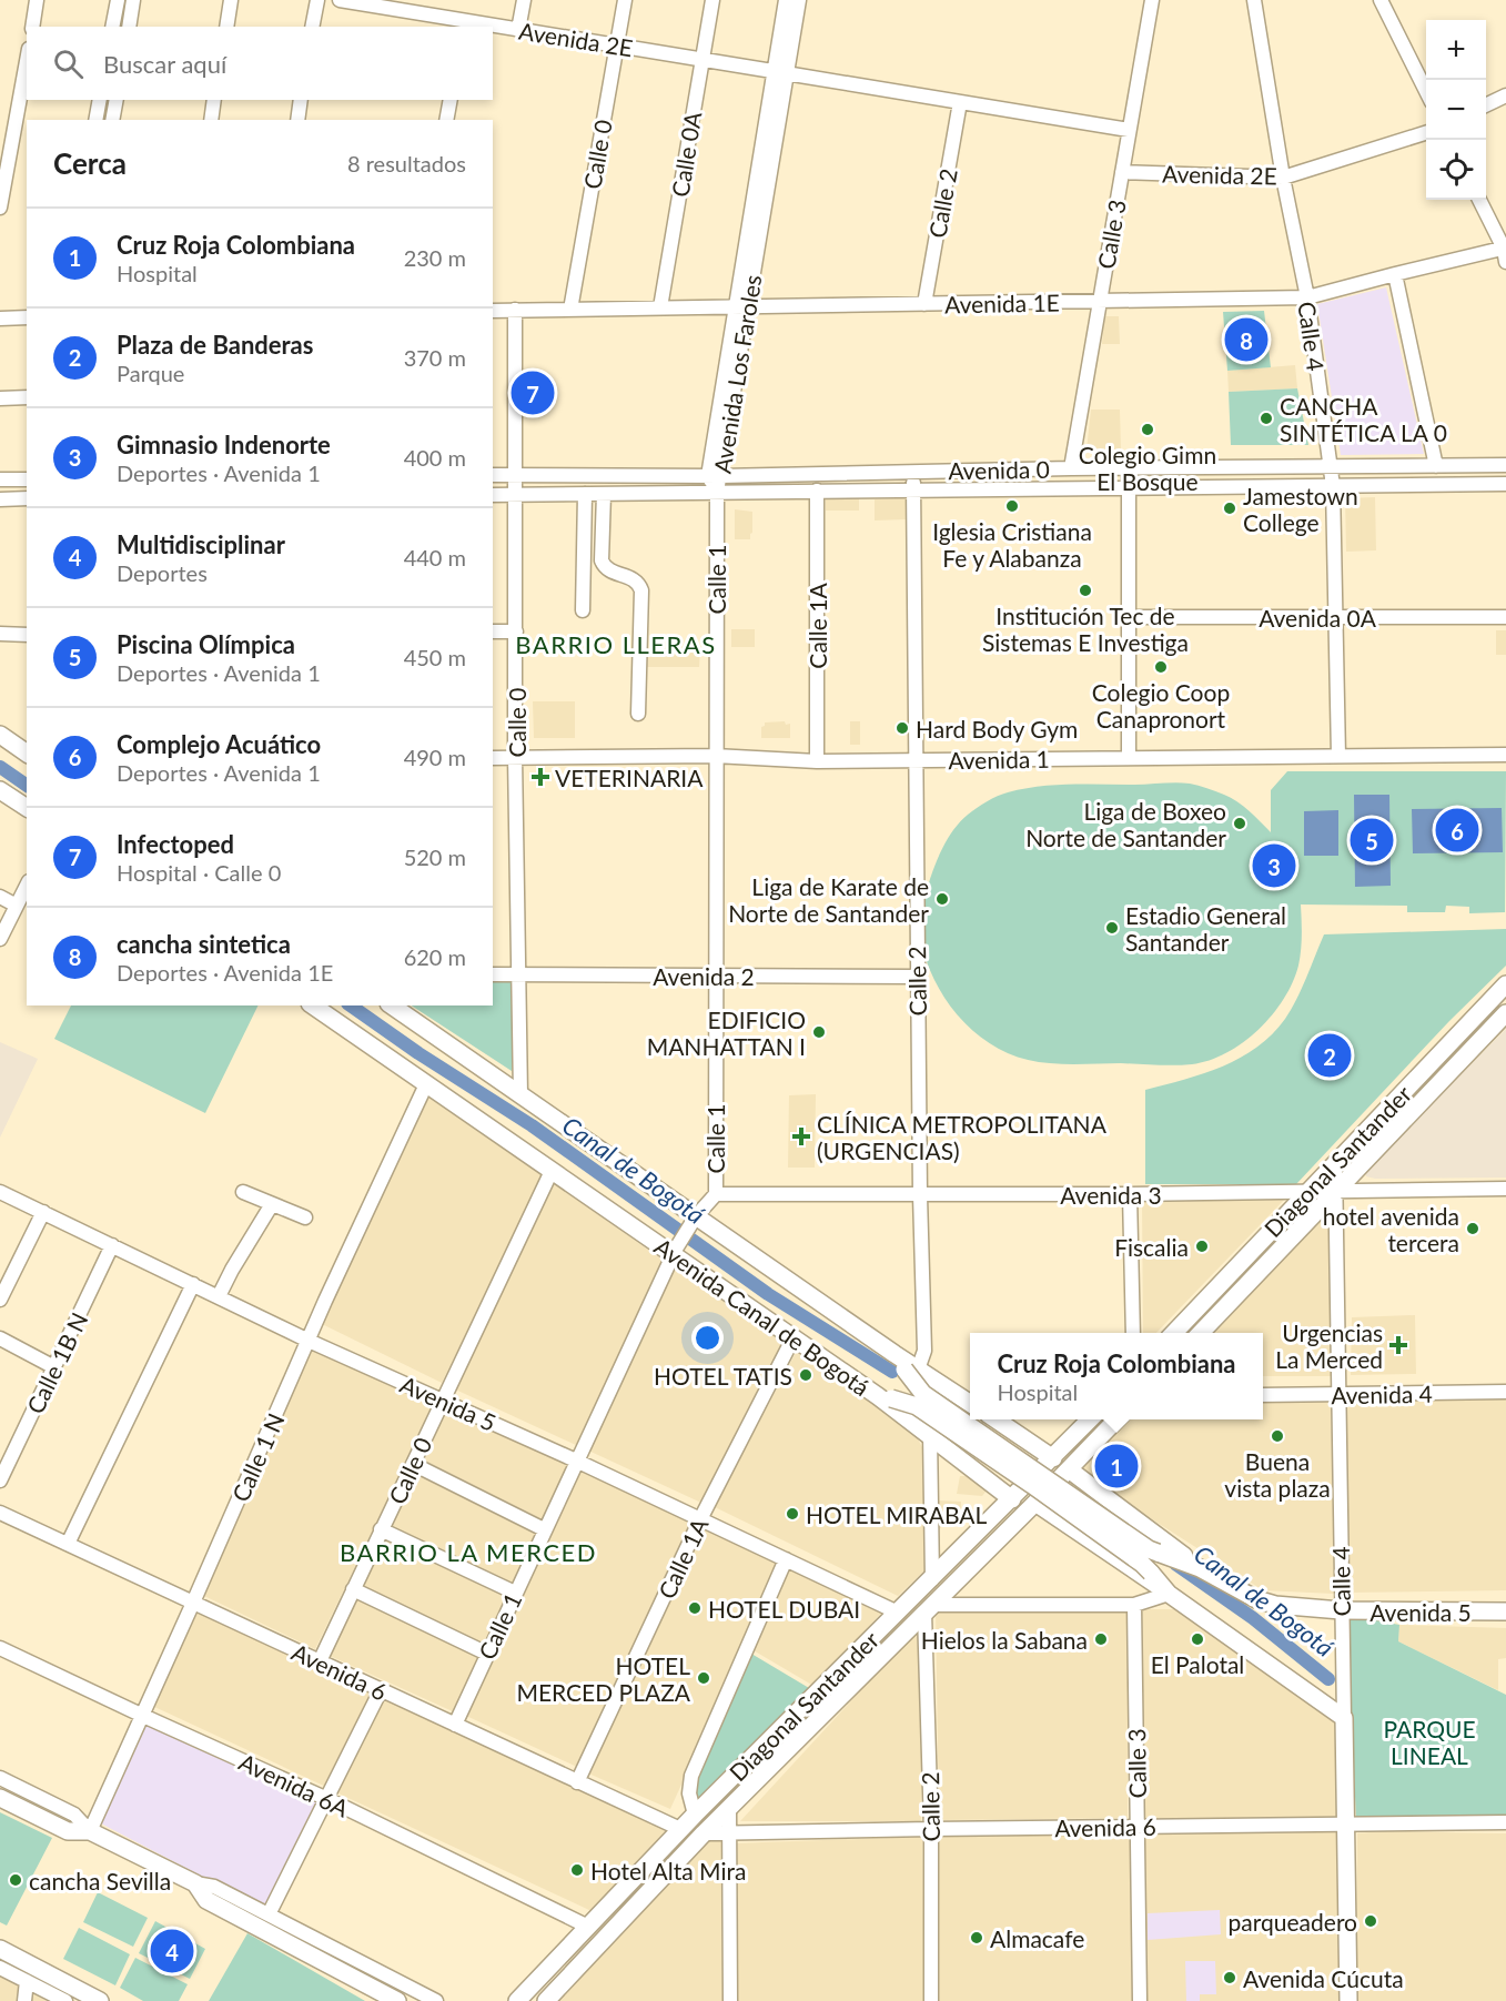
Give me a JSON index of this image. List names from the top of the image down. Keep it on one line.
{"streets":{"main road":["Calle 4","Diagonal Santander","Avenida Canal de Bogotá","Avenida 5"],"street":["Avenida 2E","Calle 0","Calle 0A","Calle 2","Calle 3","Avenida 1E","Avenida Los Faroles","Avenida 0","Calle 1","Avenida 0A","Calle 1A","Avenida 1","Avenida 2","Avenida 3","Calle 1B N","Avenida 4","Calle 1 N","Avenida 6","Avenida 6A"]},"crossings":[["Avenida 2E","Calle 0"],["Avenida 2E","Calle 0A"],["Avenida 2E","Calle 2"],["Avenida 2E","Calle 3"],["Avenida 2E","Calle 4"],["Avenida 2E","Avenida Los Faroles"],["Calle 0","Avenida 1E"],["Calle 0","Avenida 0"],["Calle 0","Avenida 1"],["Calle 0","Avenida 2"],["Calle 0","Avenida Canal de Bogotá"],["Calle 0","Avenida 5"],["Calle 0","Avenida 6"],["Calle 0A","Avenida 1E"],["Calle 2","Avenida 1E"],["Calle 2","Avenida 0"],["Calle 2","Avenida 1"],["Calle 2","Avenida 2"],["Calle 2","Diagonal Santander"],["Calle 2","Avenida 3"],["Calle 2","Avenida Canal de Bogotá"],["Calle 2","Avenida 6"],["Calle 3","Avenida 1E"],["Calle 3","Avenida 0"],["Calle 3","Avenida 6"],["Avenida 1E","Calle 4"],["Avenida 1E","Avenida Los Faroles"],["Calle 4","Avenida 0"],["Calle 4","Avenida 0A"],["Calle 4","Avenida 1"],["Calle 4","Diagonal Santander"],["Calle 4","Avenida 3"],["Calle 4","Avenida Canal de Bogotá"],["Calle 4","Avenida 4"],["Calle 4","Avenida 5"],["Calle 4","Avenida 6"],["Avenida Los Faroles","Avenida 0"],["Avenida Los Faroles","Calle 1"],["Avenida 0","Calle 1"],["Avenida 0","Calle 1A"],["Calle 1","Avenida 1"],["Calle 1","Avenida 2"],["Calle 1","Avenida 3"],["Calle 1","Avenida Canal de Bogotá"],["Calle 1","Avenida 5"],["Calle 1","Avenida 6"],["Calle 1A","Avenida 1"],["Calle 1A","Avenida Canal de Bogotá"],["Calle 1A","Avenida 5"],["Calle 1A","Avenida 6"],["Diagonal Santander","Avenida 3"],["Diagonal Santander","Avenida 5"],["Diagonal Santander","Avenida 6"],["Diagonal Santander","Avenida 6A"],["Avenida Canal de Bogotá","Avenida 5"],["Avenida Canal de Bogotá","Calle 1 N"],["Calle 1B N","Avenida 5"],["Avenida 5","Calle 1 N"],["Calle 1 N","Avenida 6"],["Calle 1 N","Avenida 6A"]],"districts":["BARRIO LLERAS","BARRIO LA MERCED"],"water":["Canal de Bogotá"],"parks":["PARQUE LINEAL"],"places":{"other":["CANCHA SINTÉTICA LA 0","Colegio Gimn El Bosque","Iglesia Cristiana Fe y Alabanza","Jamestown College","Institución Tec de Sistemas E Investiga","Colegio Coop Canapronort","Hard Body Gym","Liga de Boxeo Norte de Santander","Liga de Karate de Norte de Santander","Estadio General Santander","EDIFICIO MANHATTAN I","hotel avenida tercera","Fiscalia","HOTEL TATIS","Buena vista plaza","HOTEL MIRABAL","HOTEL DUBAI","Hielos la Sabana","El Palotal","HOTEL MERCED PLAZA","Hotel Alta Mira","cancha Sevilla","parqueadero","Almacafe","Avenida Cúcuta"],"health":["VETERINARIA","CLÍNICA METROPOLITANA (URGENCIAS)","Urgencias La Merced"]},"page":{"map_buttons":["+","−"],"search":"Buscar aquí","heading":["Cerca","8 resultados"],"list":[{"mark":"1","name":"Cruz Roja Colombiana","note":"Hospital","value":"230 m"},{"mark":"2","name":"Plaza de Banderas","note":"Parque","value":"370 m"},{"mark":"3","name":"Gimnasio Indenorte","note":"Deportes · Avenida 1","value":"400 m"},{"mark":"4","name":"Multidisciplinar","note":"Deportes","value":"440 m"},{"mark":"5","name":"Piscina Olímpica","note":"Deportes · Avenida 1","value":"450 m"},{"mark":"6","name":"Complejo Acuático","note":"Deportes · Avenida 1","value":"490 m"},{"mark":"7","name":"Infectoped","note":"Hospital · Calle 0","value":"520 m"},{"mark":"8","name":"cancha sintetica","note":"Deportes · Avenida 1E","value":"620 m"}],"pins":["8","7","6","5","3","2","1","4"],"popup":["Cruz Roja Colombiana","Hospital"]}}
